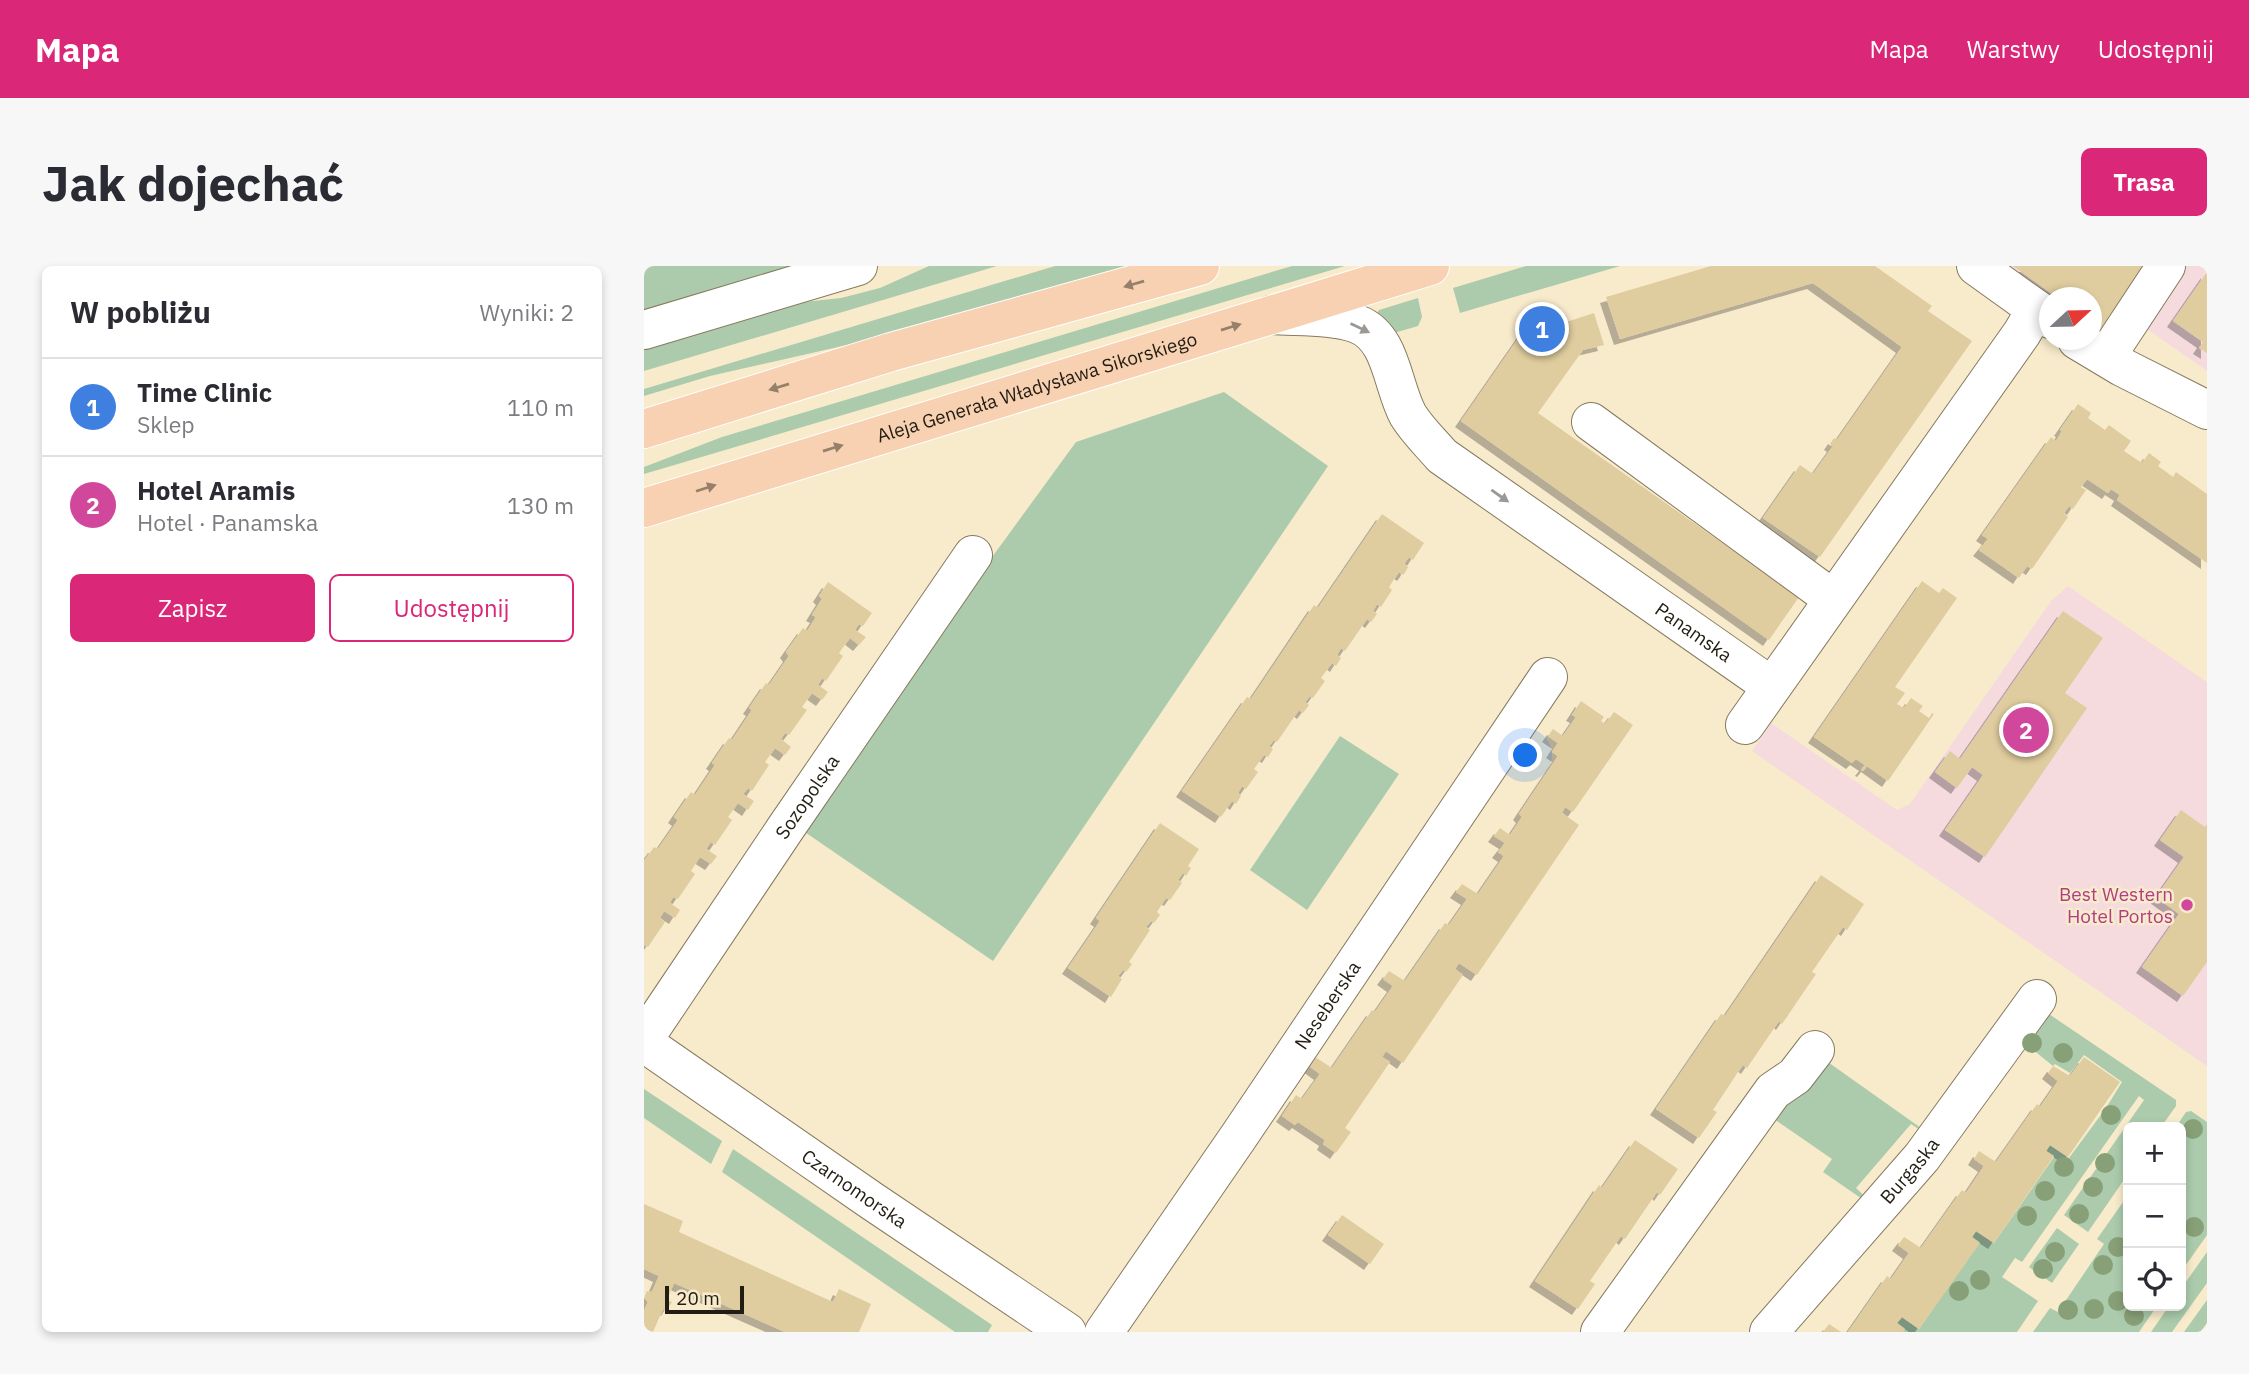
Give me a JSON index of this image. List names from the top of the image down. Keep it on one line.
{"streets":{"main road":["Aleja Generała Władysława Sikorskiego"],"street":["Panamska","Sozopolska","Neseberska","Burgaska","Czarnomorska"]},"crossings":[["Aleja Generała Władysława Sikorskiego","Panamska"],["Sozopolska","Czarnomorska"]],"places":["Best Western Hotel Portos"],"scale_bar":"20 m","north":"right","page":{"header":"Mapa","nav":["Mapa","Warstwy","Udostępnij"],"buttons":["Trasa",["Zapisz","Udostępnij"]],"title":"Jak dojechać","heading":["W pobliżu","Wyniki: 2"],"pins":["1","2"],"list":[{"mark":"1","name":"Time Clinic","note":"Sklep","value":"110 m"},{"mark":"2","name":"Hotel Aramis","note":"Hotel · Panamska","value":"130 m"}],"map_buttons":["+","−"],"scale":"20 m"}}
